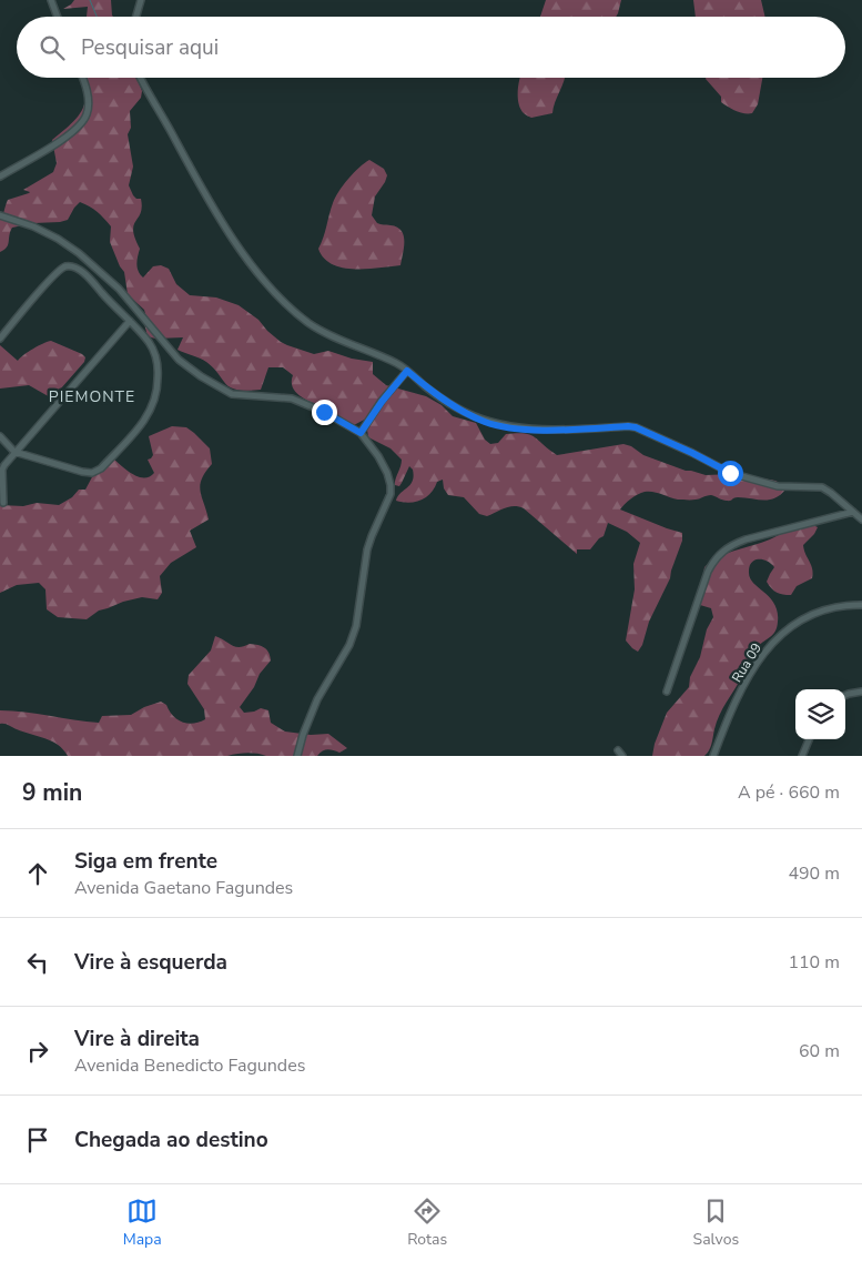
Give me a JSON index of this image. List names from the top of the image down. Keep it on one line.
{"streets":{"street":["Rua 09"]},"districts":["PIEMONTE"],"page":{"search":"Pesquisar aqui","heading":["9 min","A pé · 660 m"],"list":[["Siga em frente","Avenida Gaetano Fagundes","490 m"],["Vire à esquerda","110 m"],["Vire à direita","Avenida Benedicto Fagundes","60 m"],"Chegada ao destino"],"nav":["Mapa","Rotas","Salvos"]}}
